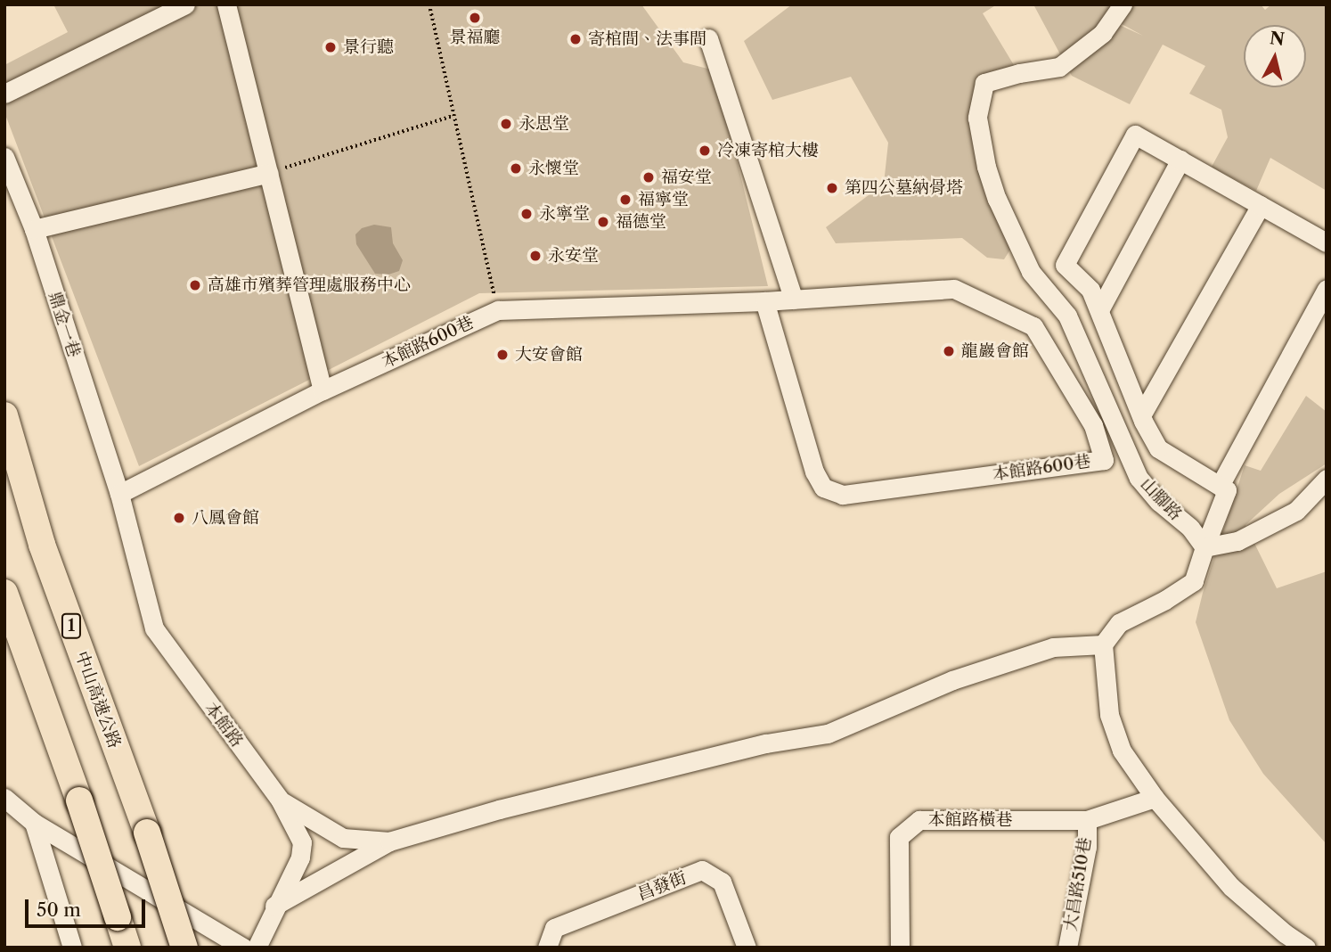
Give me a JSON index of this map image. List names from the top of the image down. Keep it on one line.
{"streets":{"highway":["1","中山高速公路"],"street":["鼎金一巷","本館路600巷","山腳路","本館路","本館路橫巷","大昌路510巷","昌發街"]},"crossings":[["鼎金一巷","本館路600巷"],["鼎金一巷","本館路"],["本館路600巷","本館路"],["本館路橫巷","大昌路510巷"]],"places":["景福廳","寄棺間、法事間","景行聽","永思堂","冷凍寄棺大樓","永懷堂","福安堂","第四公墓納骨塔","福寧堂","永寧堂","福德堂","永安堂","高雄市殯葬管理處服務中心","龍巖會館","大安會館","八鳳會館"],"scale_bar":"50 m","north":"top"}
